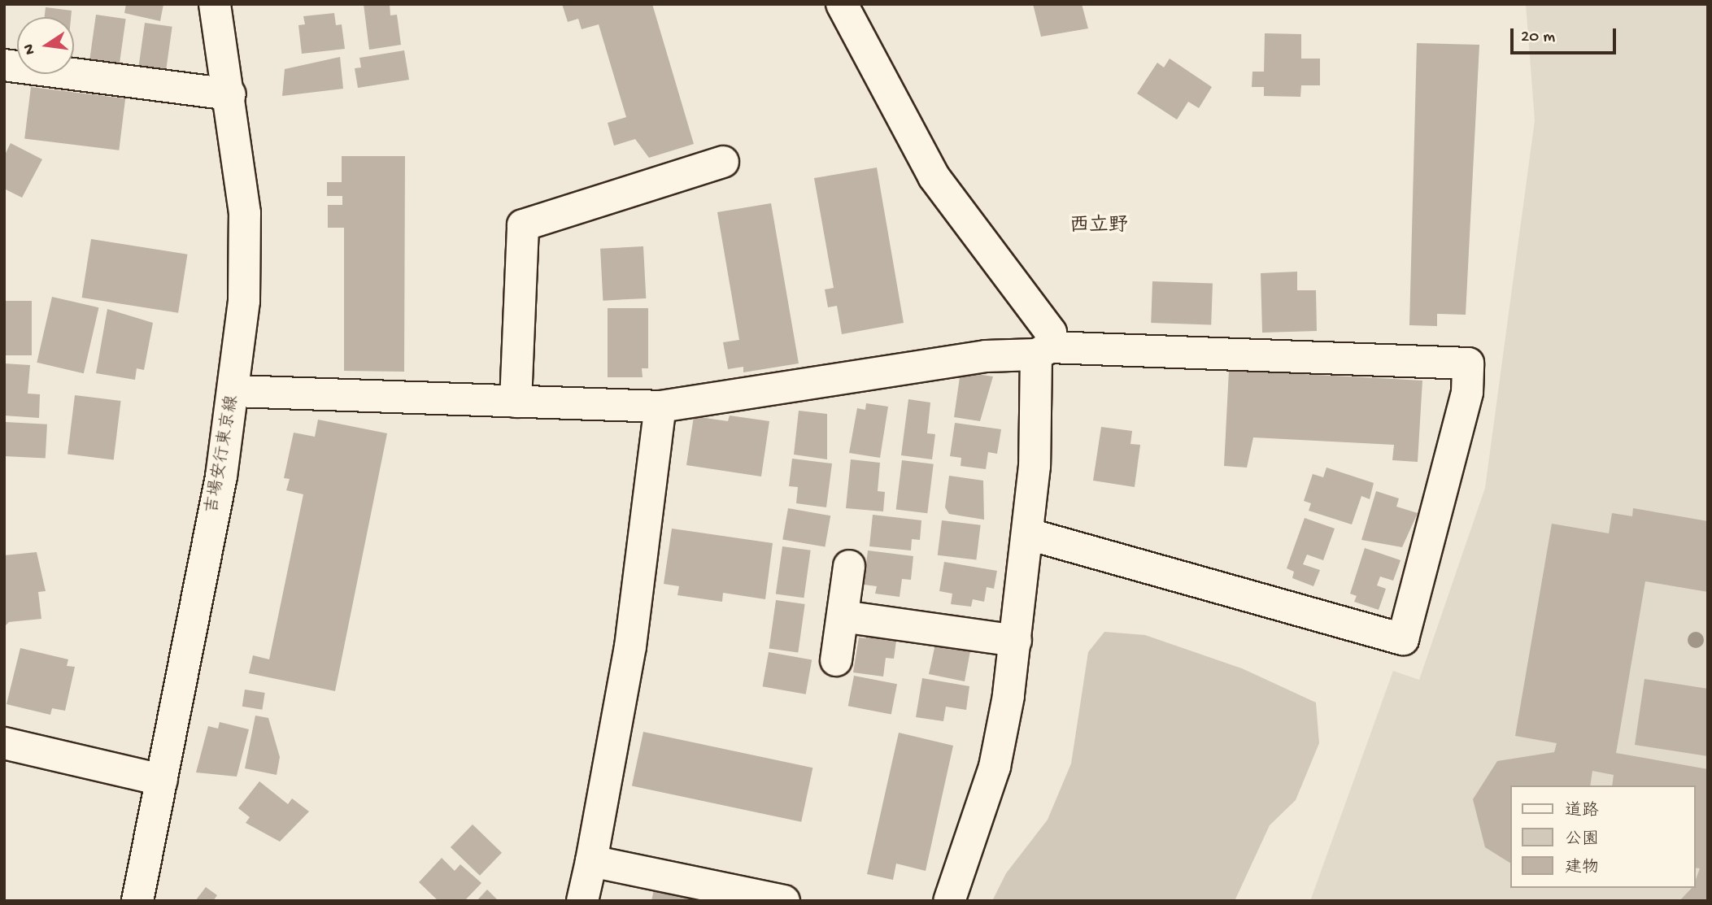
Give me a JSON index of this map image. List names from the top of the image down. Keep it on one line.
{"streets":{"street":["吉場安行東京線"]},"districts":["西立野"],"legend":["道路","公園","建物"],"scale_bar":"20 m","north":"left"}
